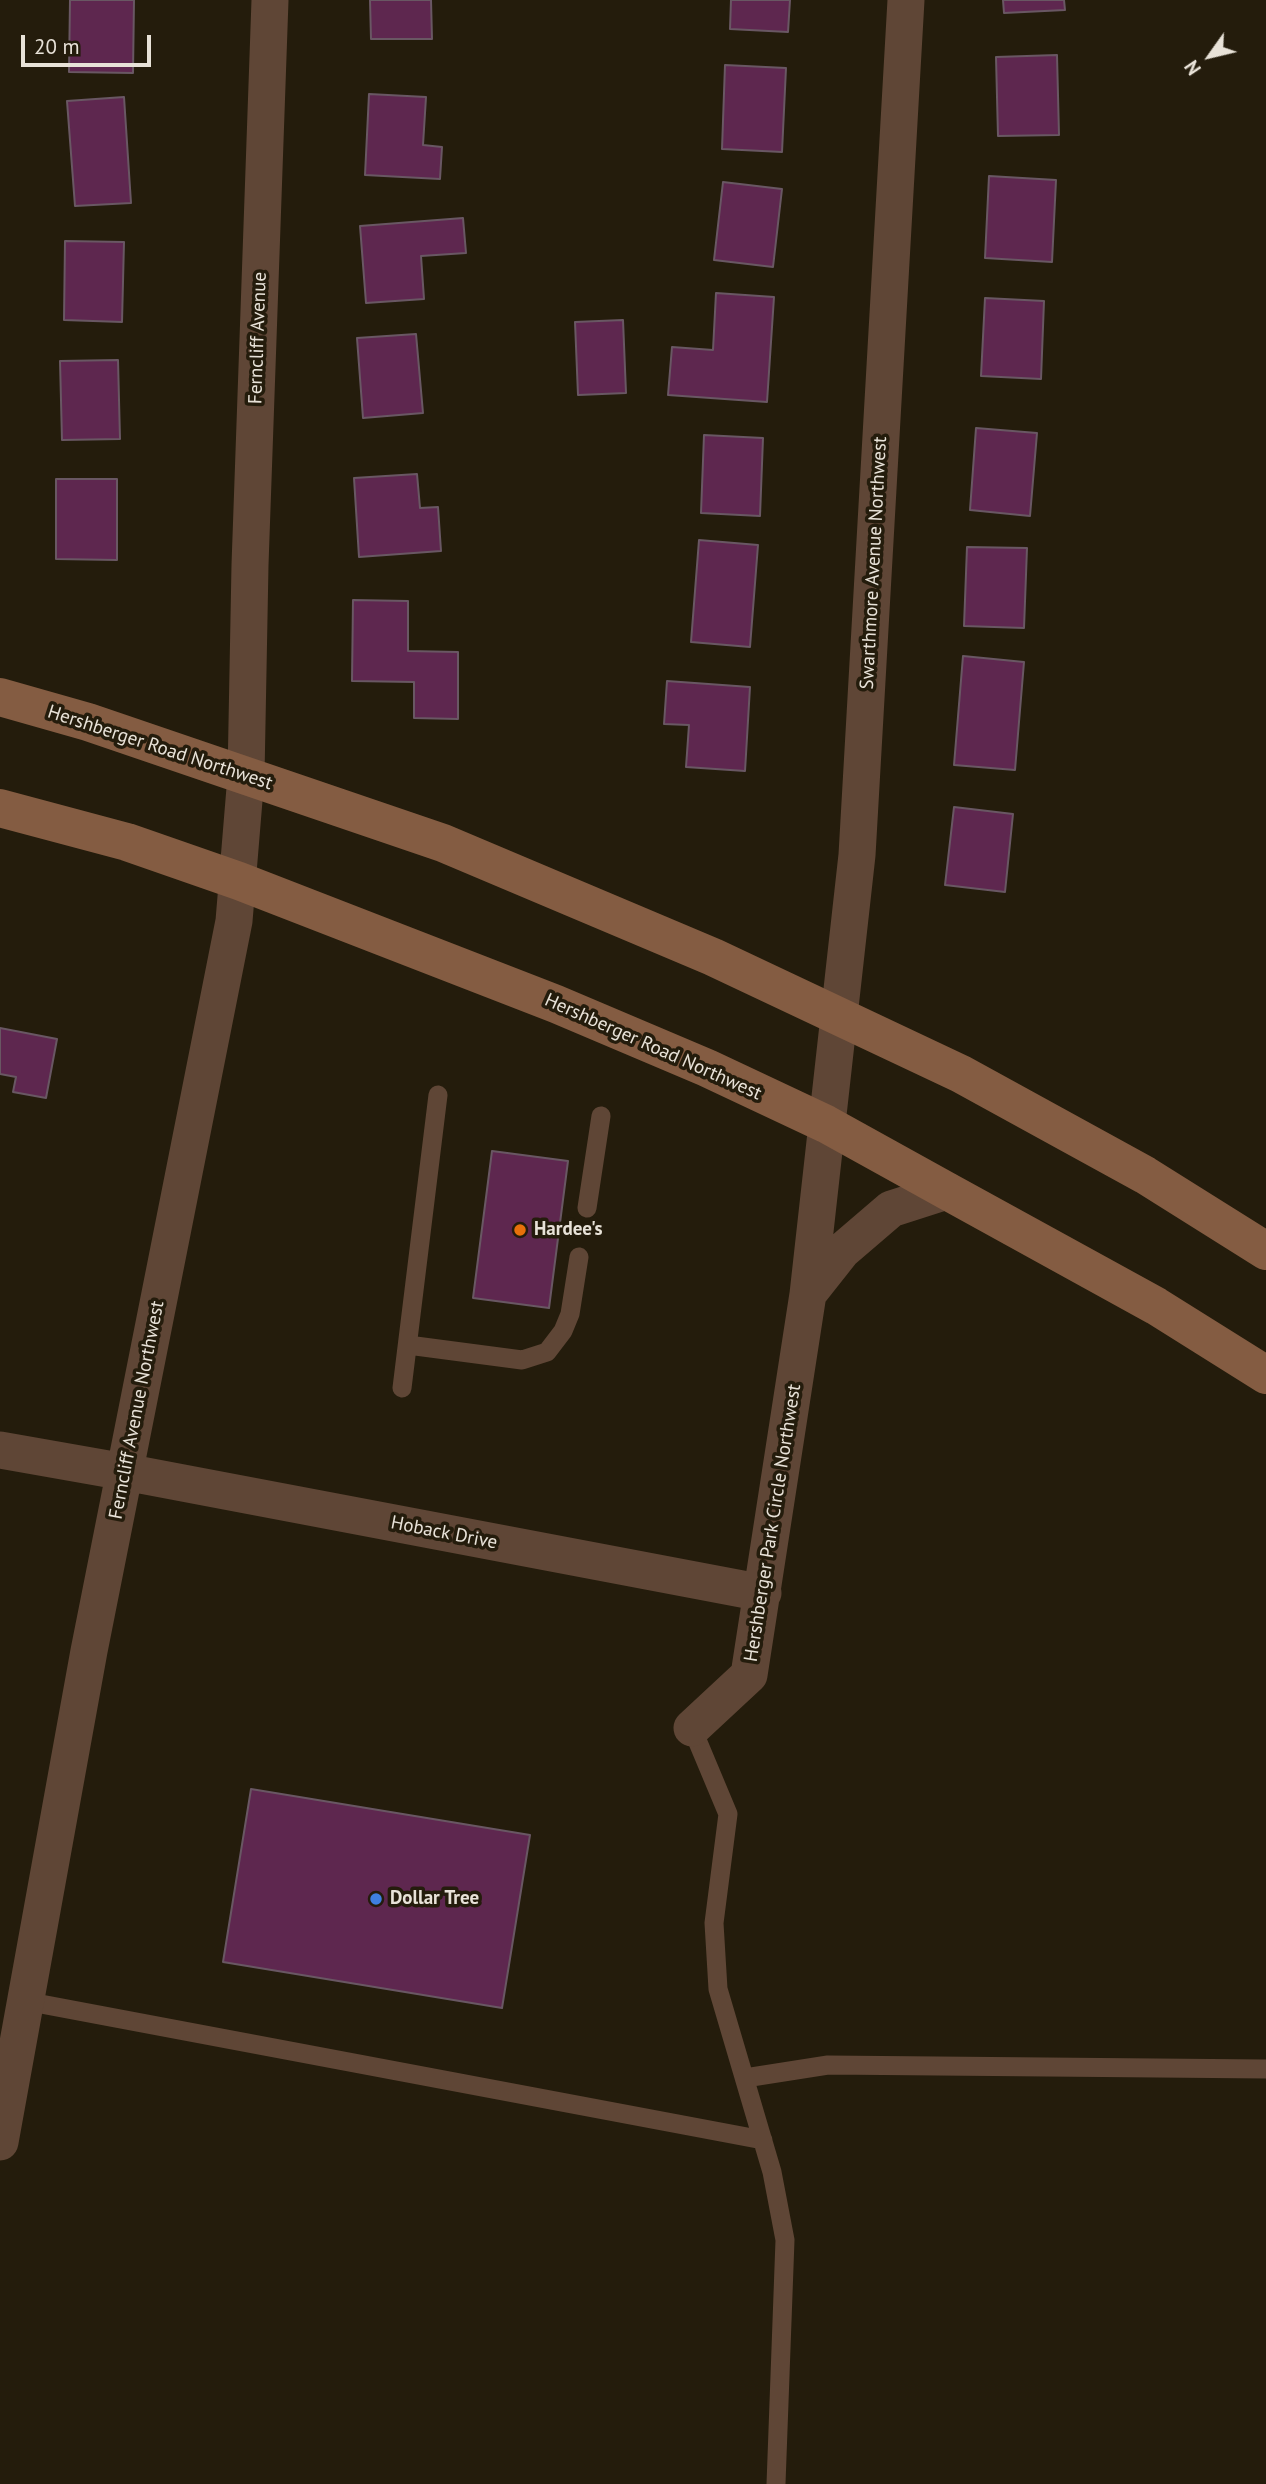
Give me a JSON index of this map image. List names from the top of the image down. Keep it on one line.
{"streets":{"main road":["Hershberger Road Northwest"],"street":["Ferncliff Avenue","Swarthmore Avenue Northwest","Ferncliff Avenue Northwest","Hershberger Park Circle Northwest","Hoback Drive"]},"crossings":[["Ferncliff Avenue","Ferncliff Avenue Northwest"],["Swarthmore Avenue Northwest","Hershberger Road Northwest"],["Swarthmore Avenue Northwest","Hershberger Park Circle Northwest"],["Hershberger Road Northwest","Ferncliff Avenue Northwest"],["Hershberger Road Northwest","Hershberger Park Circle Northwest"],["Ferncliff Avenue Northwest","Hoback Drive"],["Hershberger Park Circle Northwest","Hoback Drive"]],"places":["Hardee's","Dollar Tree"],"scale_bar":"20 m","north":"bottom left"}
